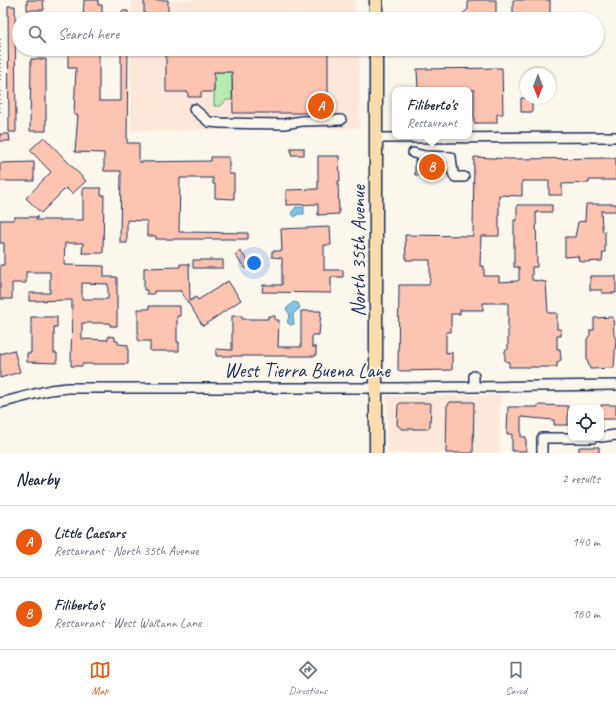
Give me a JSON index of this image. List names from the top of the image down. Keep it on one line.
{"streets":{"main road":["North 35th Avenue"],"street":["West Tierra Buena Lane"]},"crossings":[["North 35th Avenue","West Tierra Buena Lane"]],"north":"bottom","page":{"search":"Search here","popup":["Filiberto's","Restaurant"],"pins":["A","B"],"heading":["Nearby","2 results"],"list":[{"mark":"A","name":"Little Caesars","note":"Restaurant · North 35th Avenue","value":"140 m"},{"mark":"B","name":"Filiberto's","note":"Restaurant · West Waltann Lane","value":"160 m"}],"nav":["Map","Directions","Saved"]}}
